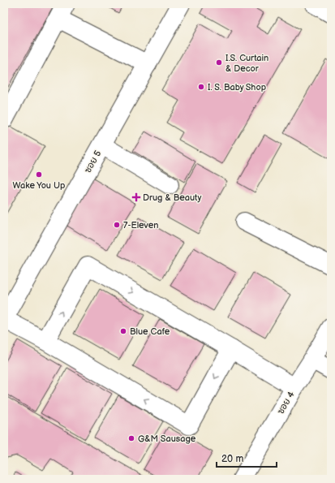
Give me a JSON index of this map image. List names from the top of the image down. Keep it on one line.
{"streets":{"street":["ซอย 5","ซอย 4"]},"places":{"other":["I.S. Curtain & Decor","I. S. Baby Shop","Wake You Up","7-Eleven","Blue Cafe","G&M Sausage"],"health":["Drug & Beauty"]},"scale_bar":"20 m"}
